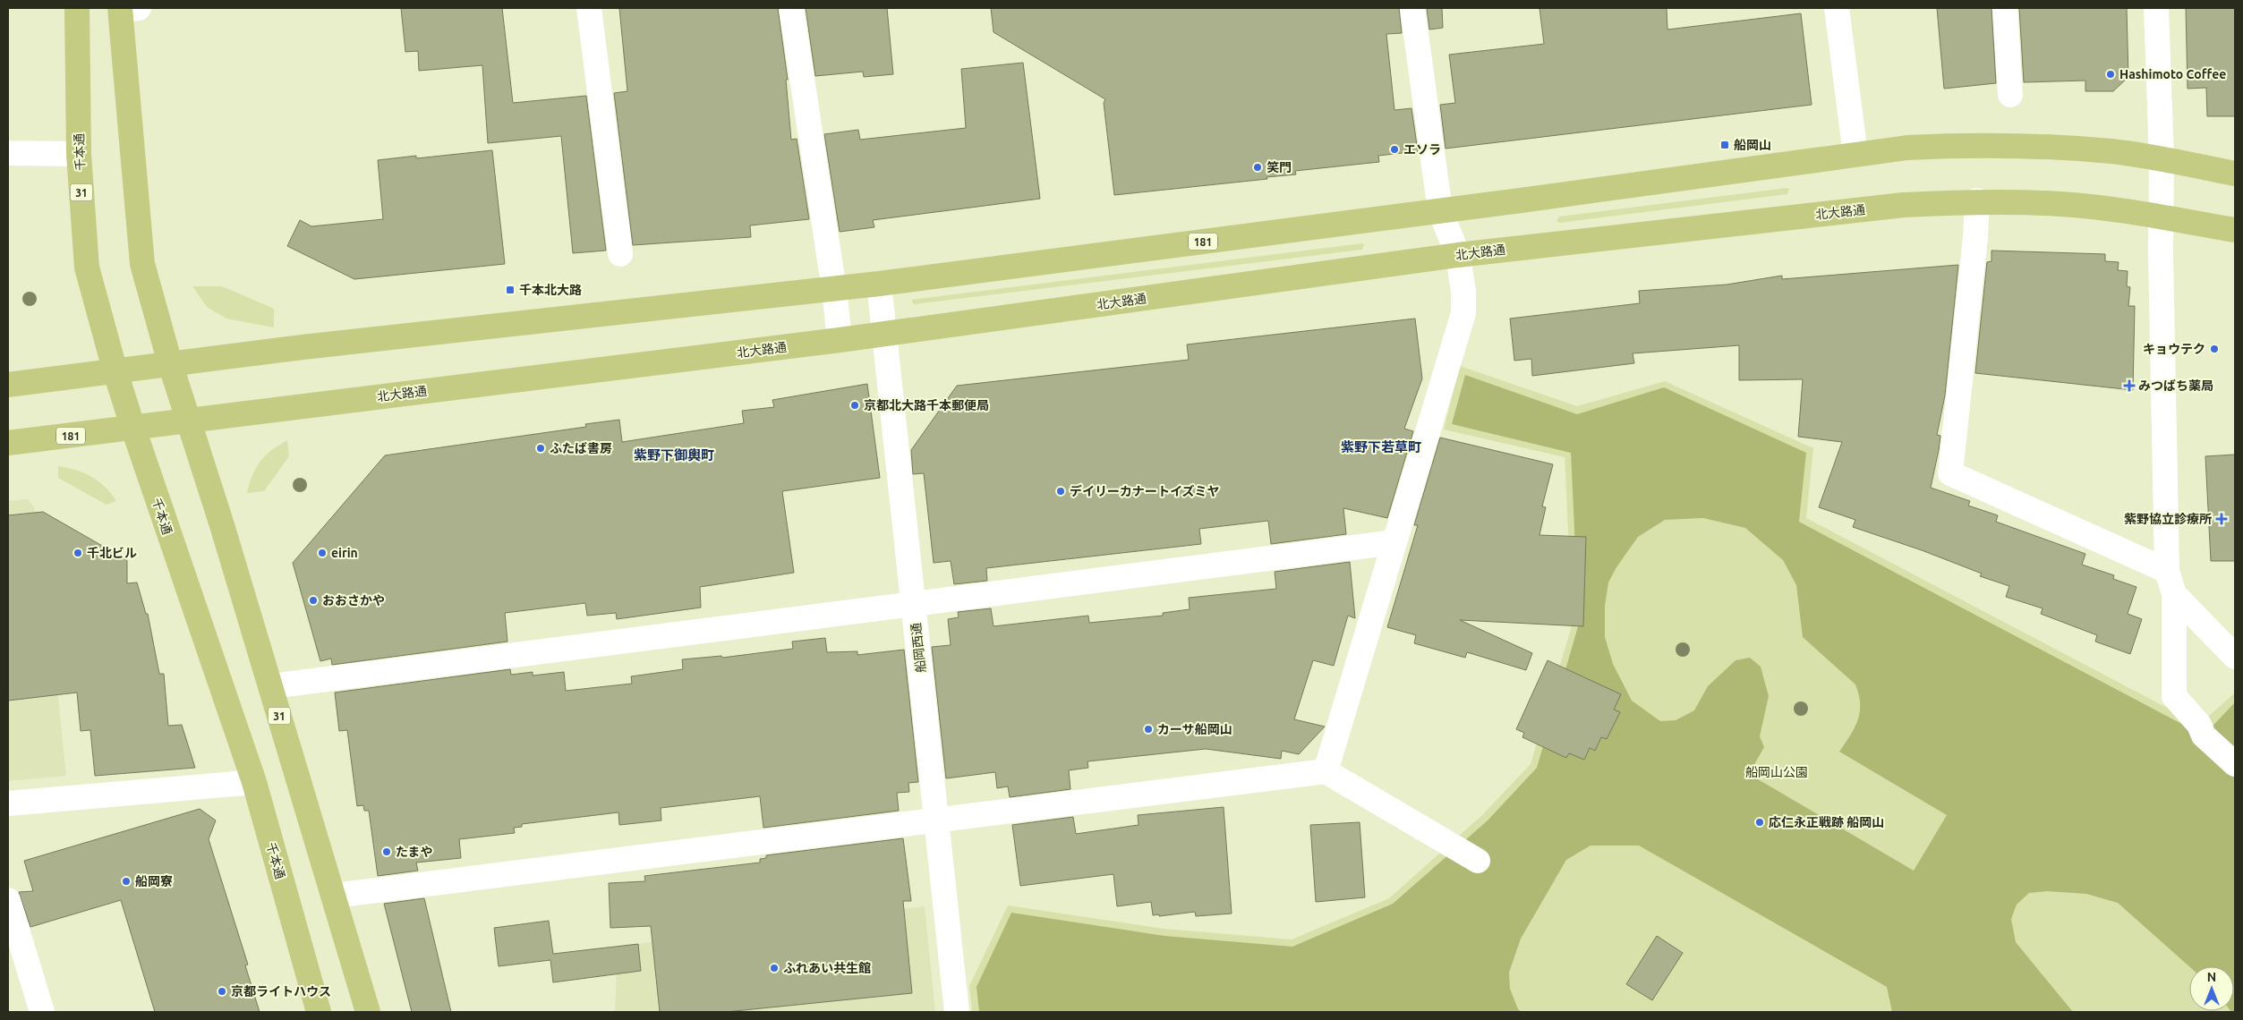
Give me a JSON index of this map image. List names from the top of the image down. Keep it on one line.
{"streets":{"main road":["千本通","31","北大路通","181"],"street":["船岡西通"]},"crossings":[["千本通","北大路通"],["千本通","181"],["31","北大路通"],["31","181"],["北大路通","船岡西通"],["181","船岡西通"]],"districts":["紫野下若草町","紫野下御輿町"],"parks":["船岡山公園"],"places":{"other":["Hashimoto Coffee","エソラ","笑門","キョウテク","京都北大路千本郵便局","ふたば書房","デイリーカナートイズミヤ","千北ビル","eirin","おおさかや","カーサ船岡山","応仁永正戦跡 船岡山","たまや","船岡寮","ふれあい共生館","京都ライトハウス"],"transit":["船岡山","千本北大路"],"health":["みつばち薬局","紫野協立診療所"]},"north":"top"}
